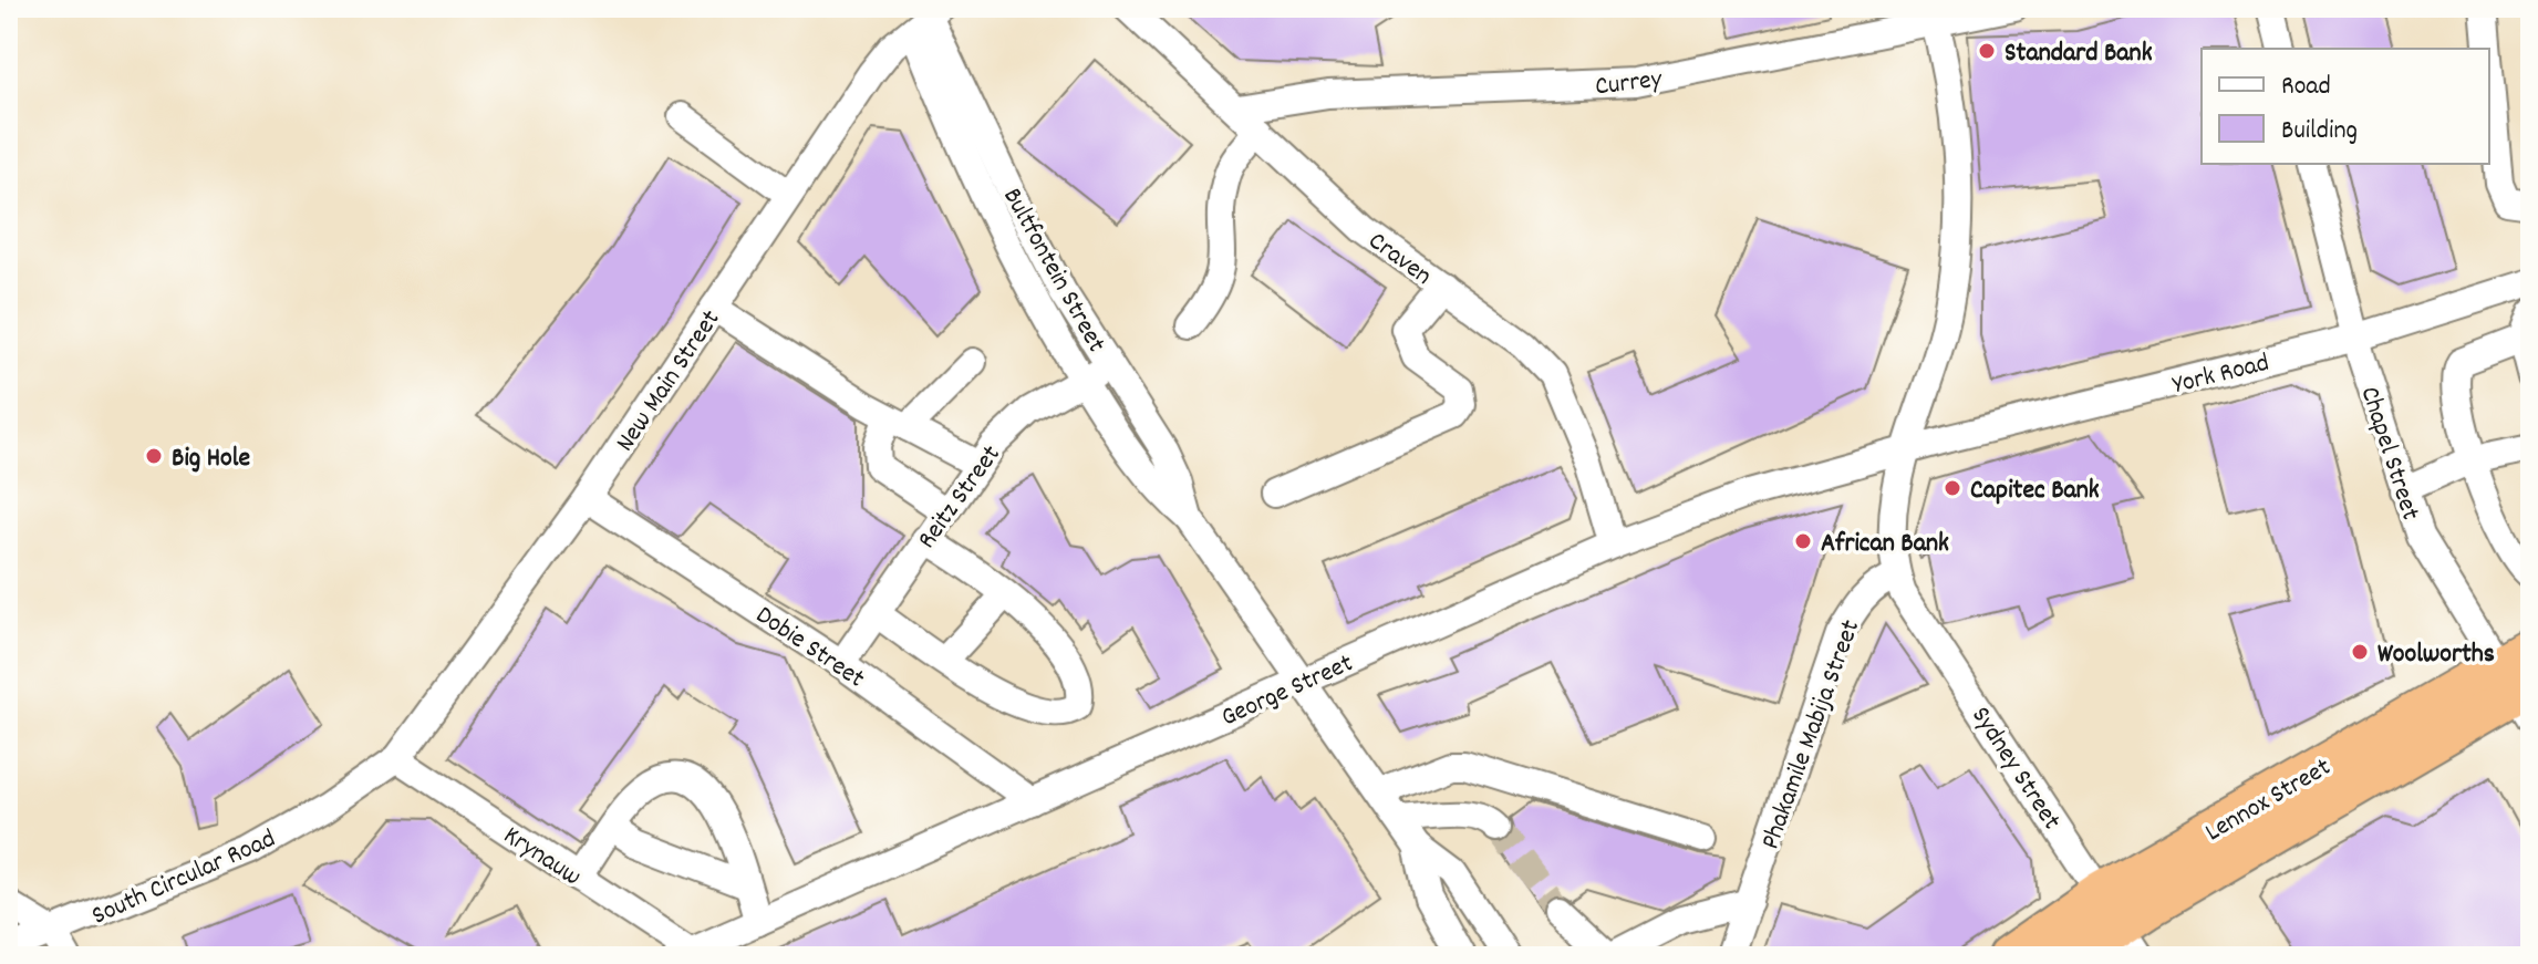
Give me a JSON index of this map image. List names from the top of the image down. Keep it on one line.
{"streets":{"highway":["Lennox Street"],"street":["Currey","Craven","Bultfontein Street","York Road","New Main Street","Chapel Street","Reitz Street","Dobie Street","George Street","Phakamile Mabija Street","Sydney Street","Krynauw","South Circular Road"]},"crossings":[["Currey","Craven"],["Craven","George Street"],["Bultfontein Street","New Main Street"],["Bultfontein Street","Reitz Street"],["Bultfontein Street","George Street"],["York Road","Chapel Street"],["York Road","George Street"],["New Main Street","Dobie Street"],["New Main Street","Krynauw"],["New Main Street","South Circular Road"],["Chapel Street","Lennox Street"],["Reitz Street","Dobie Street"],["Dobie Street","George Street"],["George Street","Krynauw"],["Phakamile Mabija Street","Sydney Street"],["Sydney Street","Lennox Street"],["Krynauw","South Circular Road"]],"places":["Standard Bank","Big Hole","Capitec Bank","African Bank","Woolworths"],"legend":["Road","Building"]}
